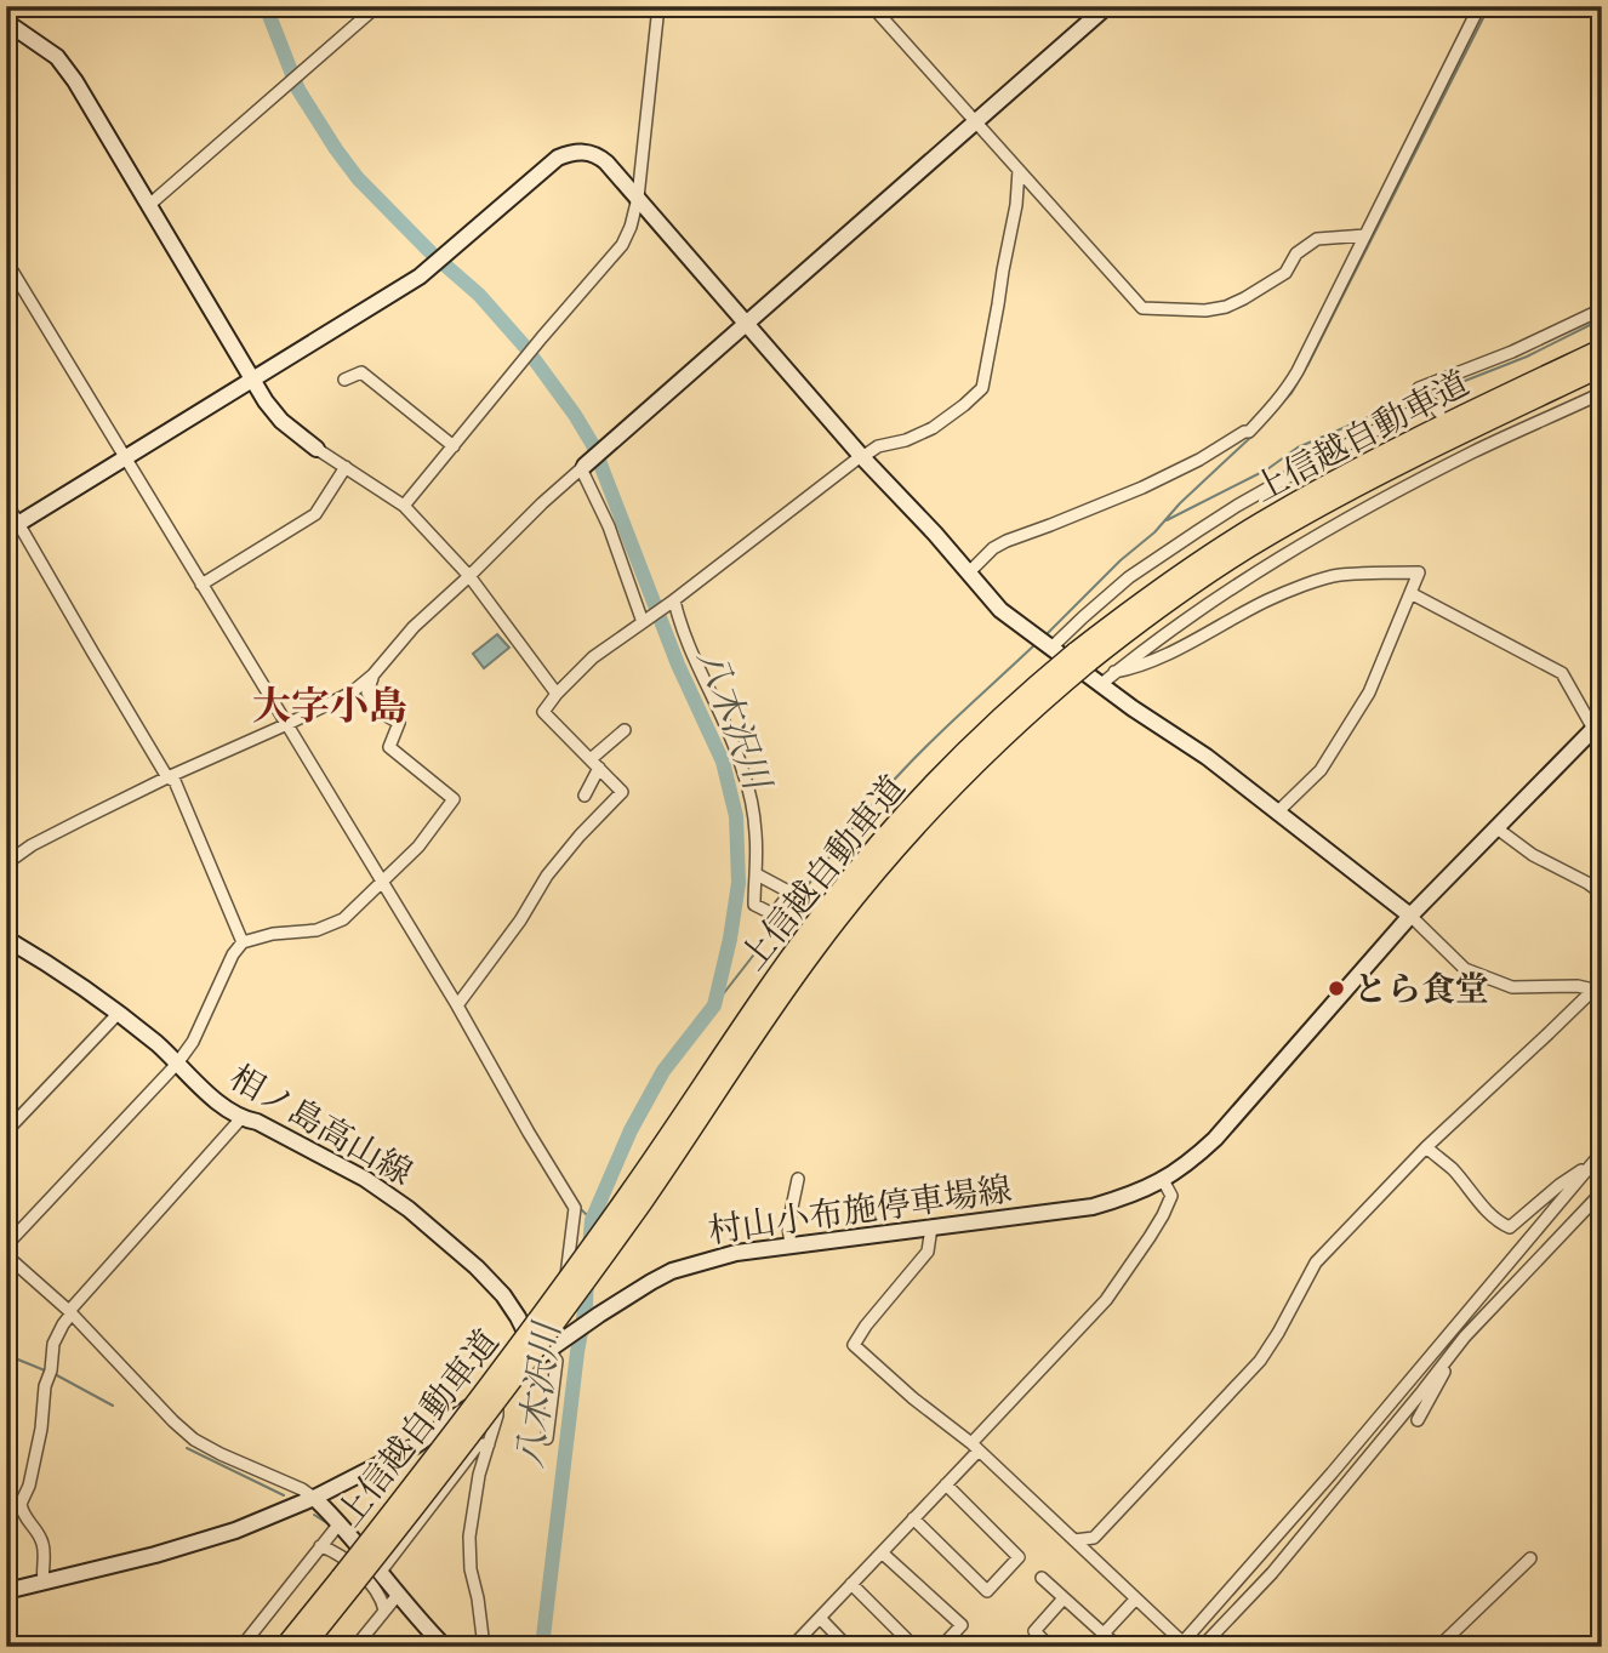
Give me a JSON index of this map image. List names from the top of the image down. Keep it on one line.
{"streets":{"highway":["上信越自動車道"],"street":["相ノ島高山線","村山小布施停車場線"]},"crossings":[["相ノ島高山線","村山小布施停車場線"]],"districts":["大字小島"],"water":["八木沢川"],"places":["とら食堂"]}
